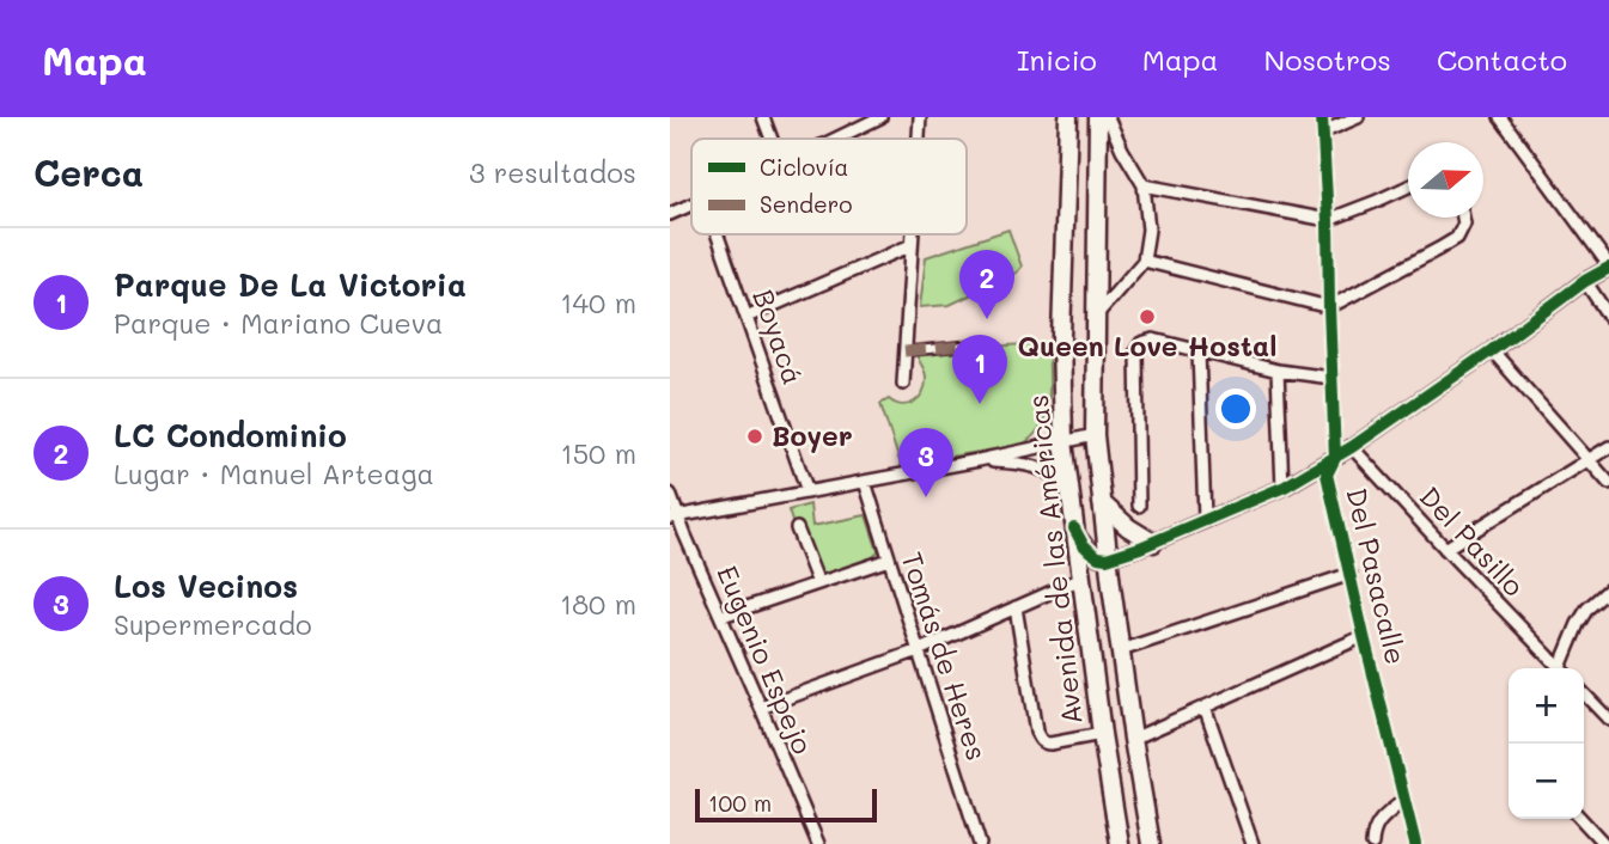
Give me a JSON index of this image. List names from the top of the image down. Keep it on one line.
{"streets":{"main road":["Avenida de las Américas"],"street":["Boyacá","Del Pasillo","Del Pasacalle","Tomás de Heres","Eugenio Espejo"]},"places":["Queen Love Hostal","Boyer"],"legend":["Ciclovía","Sendero"],"scale_bar":"100 m","north":"right","page":{"header":"Mapa","nav":["Inicio","Mapa","Nosotros","Contacto"],"heading":["Cerca","3 resultados"],"list":[{"mark":"1","name":"Parque De La Victoria","note":"Parque · Mariano Cueva","value":"140 m"},{"mark":"2","name":"LC Condominio","note":"Lugar · Manuel Arteaga","value":"150 m"},{"mark":"3","name":"Los Vecinos","note":"Supermercado","value":"180 m"}],"pins":["2","1","3"],"map_buttons":["+","−"],"scale":"100 m"}}
